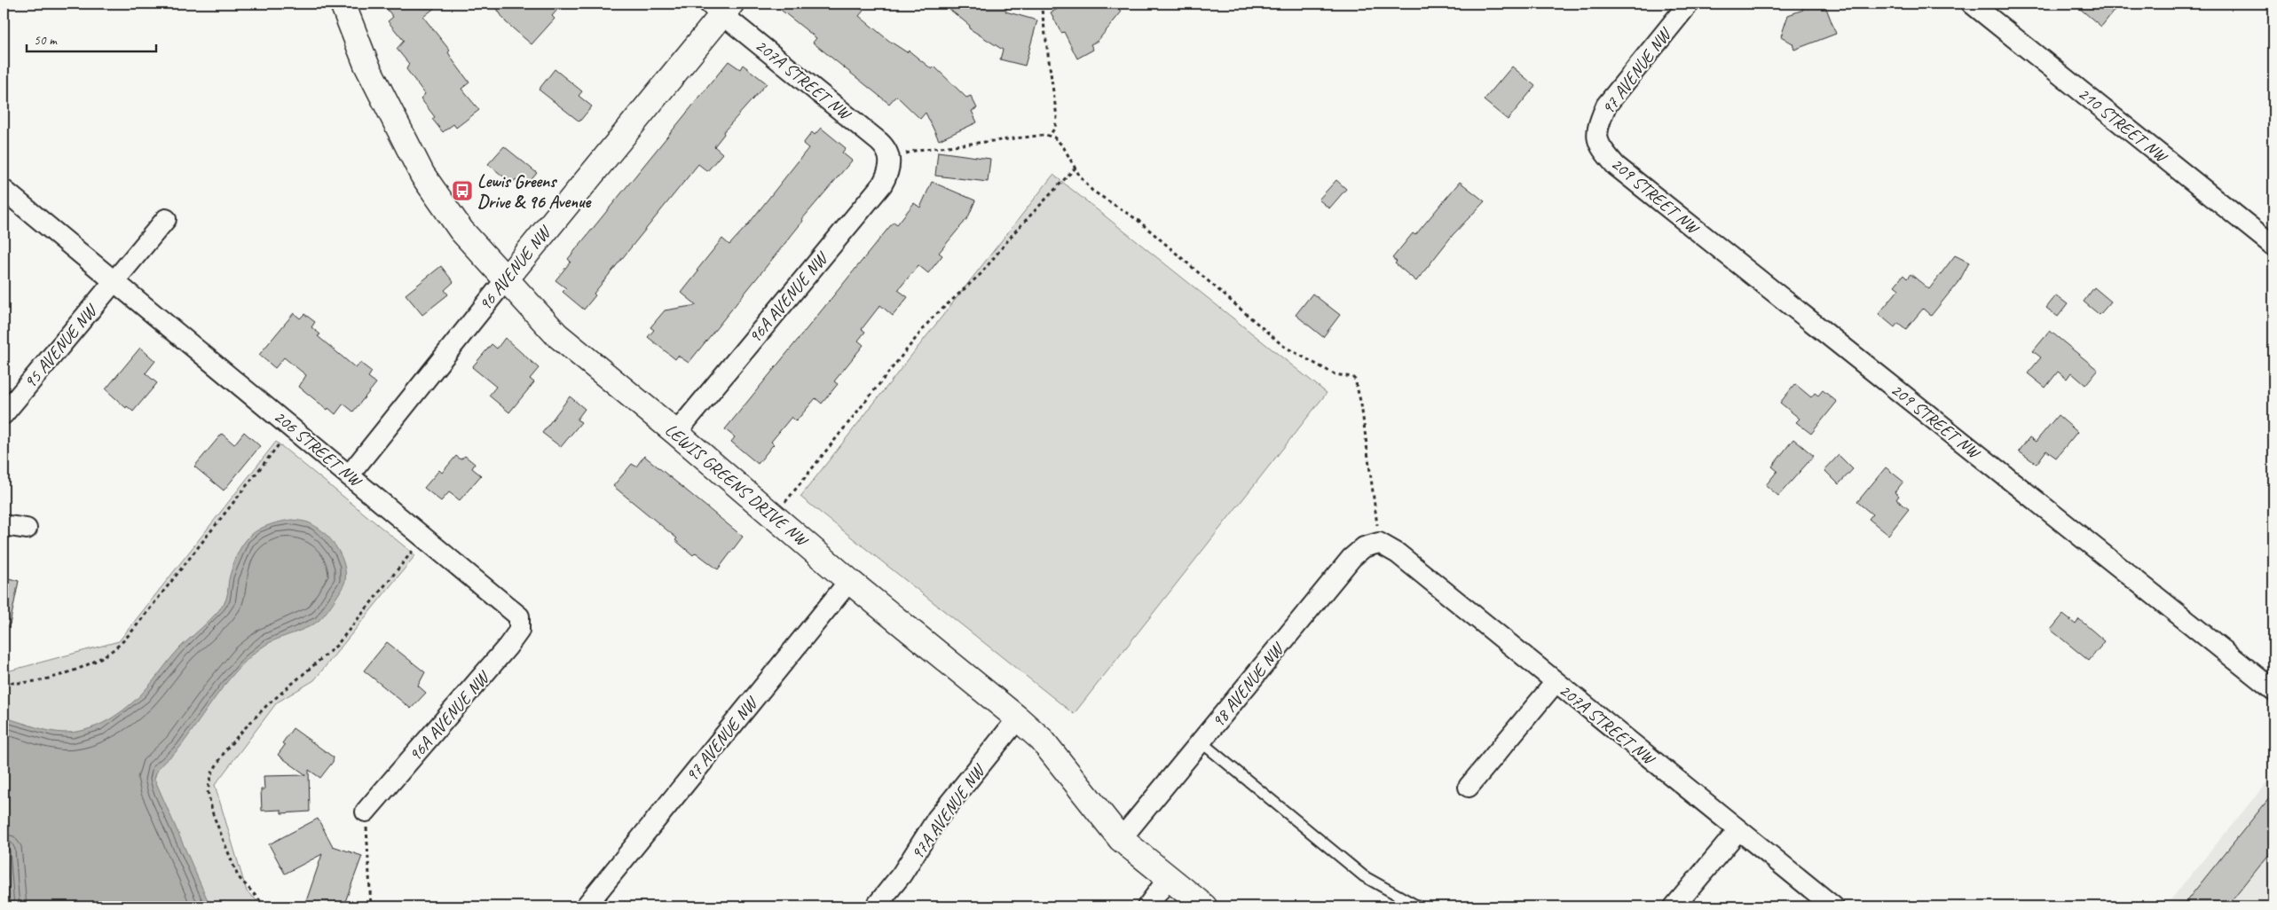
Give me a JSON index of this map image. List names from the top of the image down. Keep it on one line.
{"streets":{"street":["97 AVENUE NW","207A STREET NW","210 STREET NW","209 STREET NW","96 AVENUE NW","96A AVENUE NW","95 AVENUE NW","206 STREET NW","LEWIS GREENS DRIVE NW","98 AVENUE NW","97A AVENUE NW"]},"crossings":[["97 AVENUE NW","209 STREET NW"],["97 AVENUE NW","LEWIS GREENS DRIVE NW"],["207A STREET NW","96 AVENUE NW"],["207A STREET NW","96A AVENUE NW"],["207A STREET NW","98 AVENUE NW"],["96 AVENUE NW","206 STREET NW"],["96 AVENUE NW","LEWIS GREENS DRIVE NW"],["96A AVENUE NW","206 STREET NW"],["96A AVENUE NW","LEWIS GREENS DRIVE NW"],["95 AVENUE NW","206 STREET NW"],["LEWIS GREENS DRIVE NW","98 AVENUE NW"],["LEWIS GREENS DRIVE NW","97A AVENUE NW"]],"places":{"bus stop":["Lewis Greens Drive & 96 Avenue"]},"scale_bar":"50 m"}
